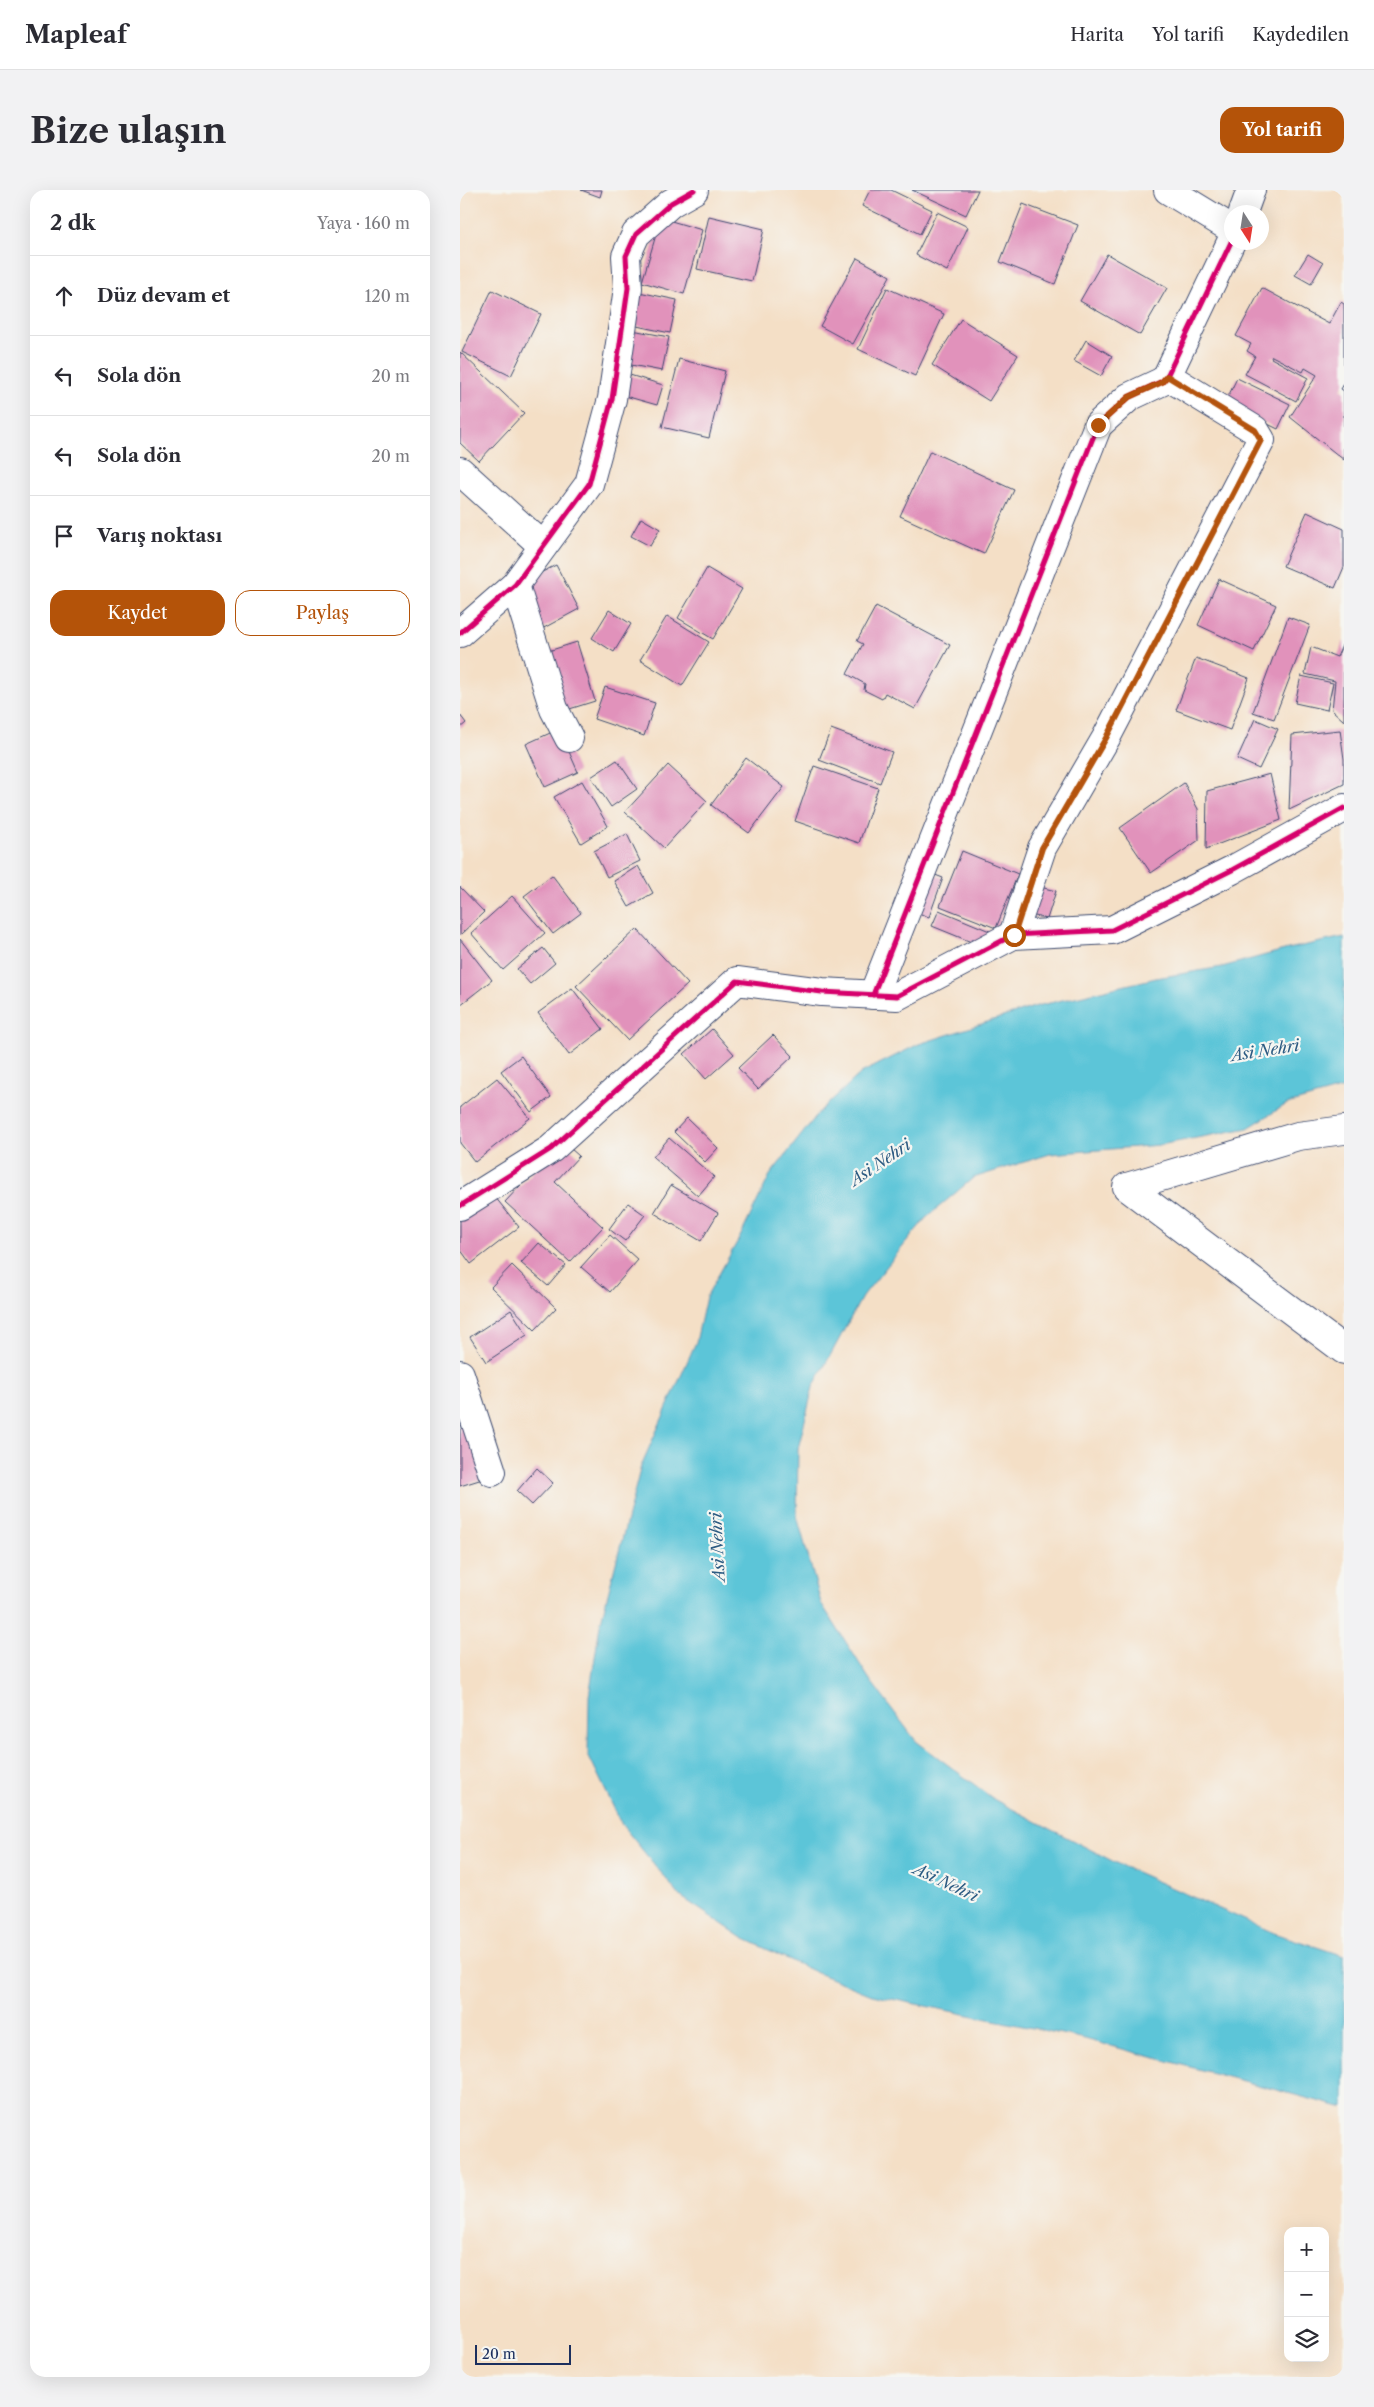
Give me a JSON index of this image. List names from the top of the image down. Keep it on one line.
{"water":["Asi Nehri"],"scale_bar":"20 m","north":"bottom","page":{"header":"Mapleaf","nav":["Harita","Yol tarifi","Kaydedilen"],"buttons":["Yol tarifi",["Kaydet","Paylaş"]],"title":"Bize ulaşın","heading":["2 dk","Yaya · 160 m"],"list":[["Düz devam et","120 m"],["Sola dön","20 m"],["Sola dön","20 m"],"Varış noktası"],"map_buttons":["+","−"],"scale":"20 m"}}
